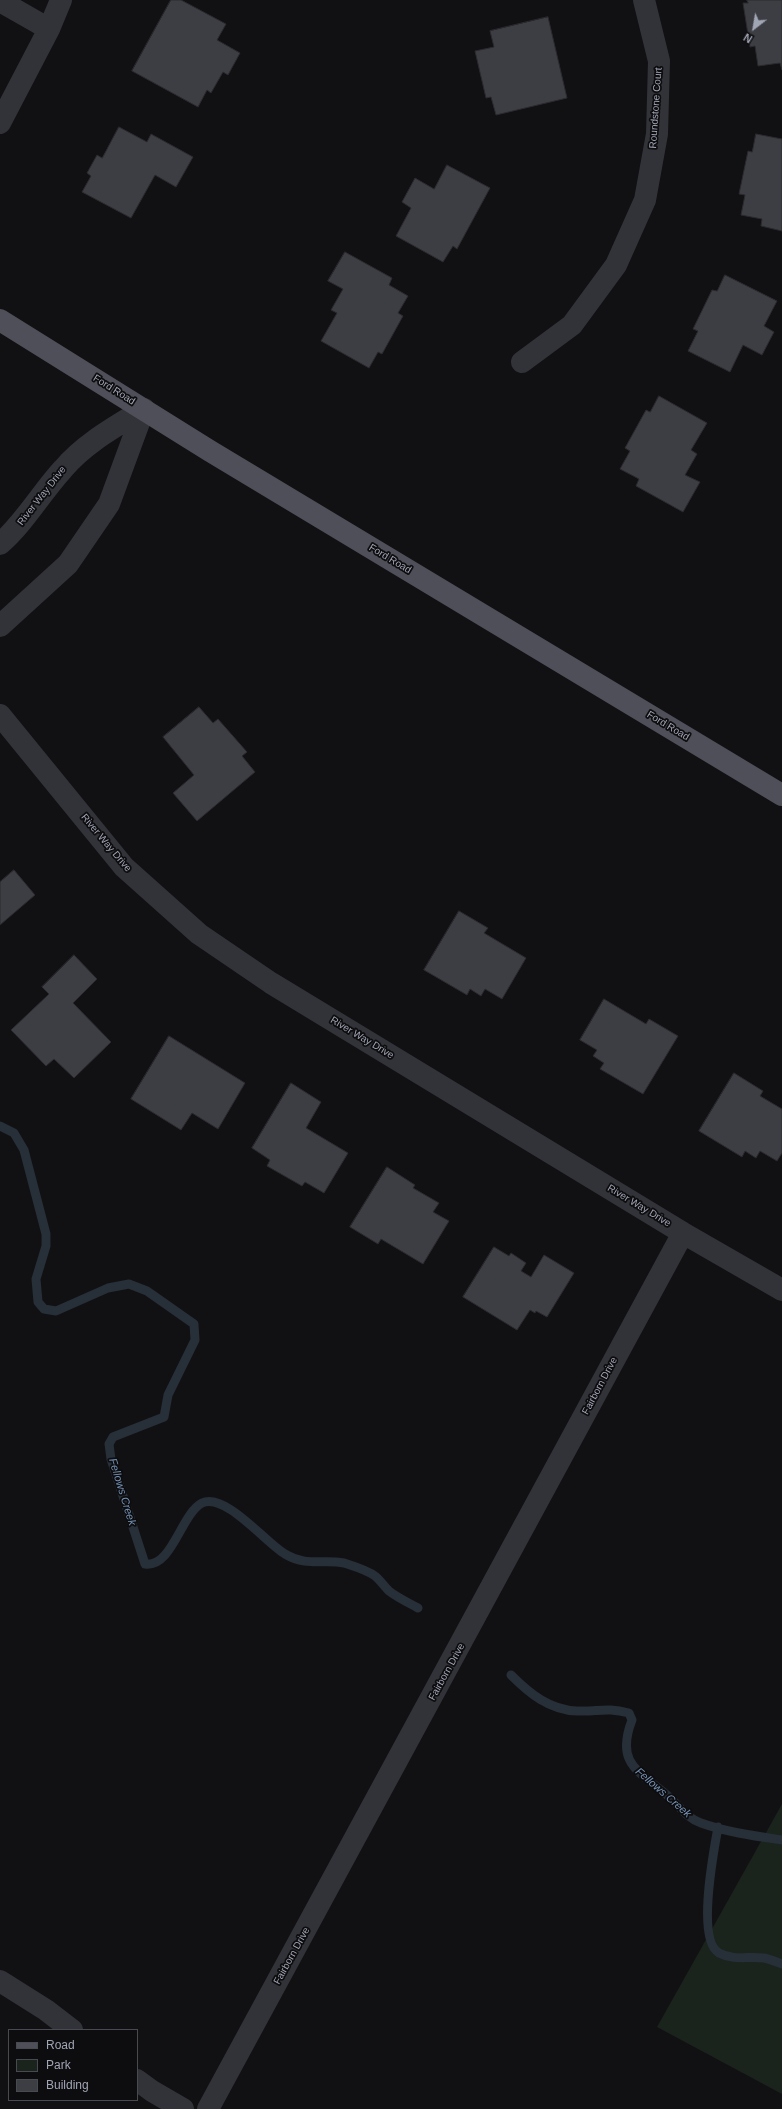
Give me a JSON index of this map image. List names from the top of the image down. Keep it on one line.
{"streets":{"main road":["Ford Road"],"street":["Roundstone Court","River Way Drive","Fairborn Drive"]},"crossings":[["Ford Road","River Way Drive"],["River Way Drive","Fairborn Drive"]],"water":["Fellows Creek"],"legend":["Road","Park","Building"],"north":"bottom left"}
